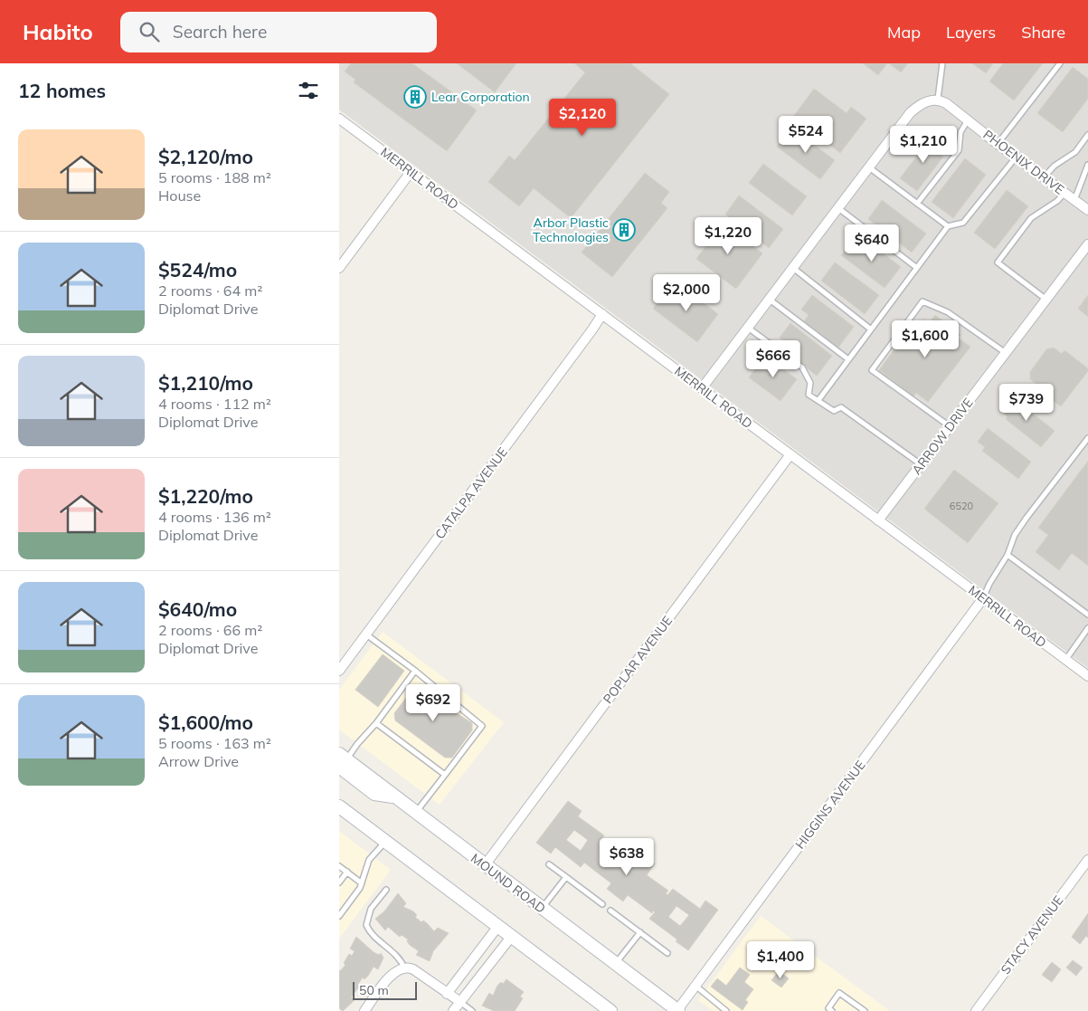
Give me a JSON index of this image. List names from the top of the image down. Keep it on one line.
{"streets":{"main road":["MOUND ROAD"],"street":["PHOENIX DRIVE","MERRILL ROAD","ARROW DRIVE","CATALPA AVENUE","POPLAR AVENUE","HIGGINS AVENUE","STACY AVENUE"]},"crossings":[["MERRILL ROAD","ARROW DRIVE"],["MERRILL ROAD","CATALPA AVENUE"],["MERRILL ROAD","POPLAR AVENUE"],["MERRILL ROAD","HIGGINS AVENUE"],["POPLAR AVENUE","MOUND ROAD"],["HIGGINS AVENUE","MOUND ROAD"]],"places":{"building":["Lear Corporation","Arbor Plastic Technologies"]},"house_numbers":["6520"],"scale_bar":"50 m","page":{"header":"Habito","search":"Search here","nav":["Map","Layers","Share"],"heading":"12 homes","price":["$2,120","$524","$1,210","$1,220","$640","$2,000","$1,600","$666","$739","$692","$638","$1,400"],"list":[{"name":"$2,120/mo","note":"5 rooms · 188 m² · House"},{"name":"$524/mo","note":"2 rooms · 64 m² · Diplomat Drive"},{"name":"$1,210/mo","note":"4 rooms · 112 m² · Diplomat Drive"},{"name":"$1,220/mo","note":"4 rooms · 136 m² · Diplomat Drive"},{"name":"$640/mo","note":"2 rooms · 66 m² · Diplomat Drive"},{"name":"$1,600/mo","note":"5 rooms · 163 m² · Arrow Drive"}],"scale":"50 m"}}
